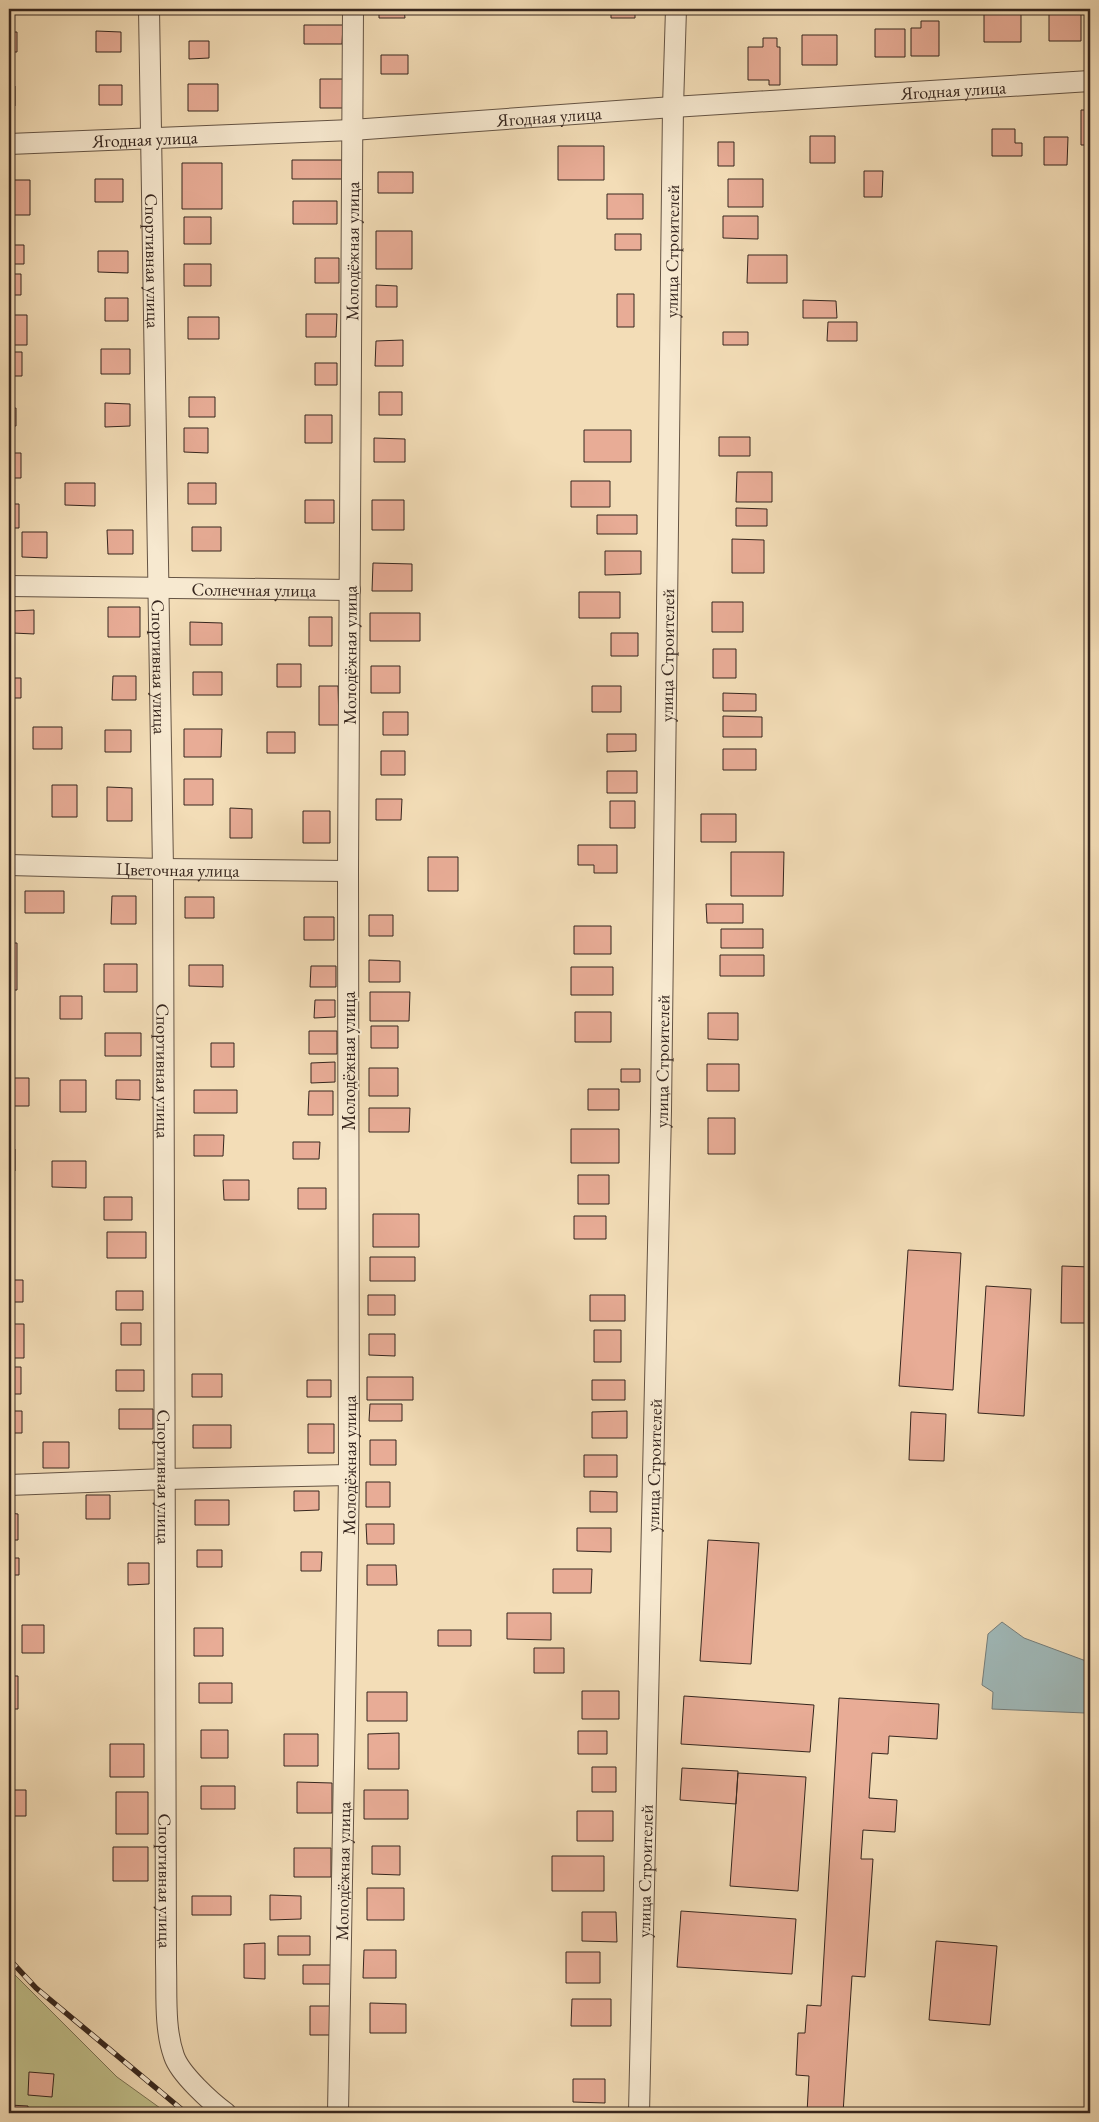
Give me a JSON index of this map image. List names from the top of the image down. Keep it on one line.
{"streets":{"street":["Ягодная улица","Молодёжная улица","улица Строителей","Спортивная улица","Солнечная улица","Цветочная улица"]},"crossings":[["Ягодная улица","Молодёжная улица"],["Ягодная улица","улица Строителей"],["Ягодная улица","Спортивная улица"],["Молодёжная улица","Солнечная улица"],["Молодёжная улица","Цветочная улица"],["Спортивная улица","Солнечная улица"],["Спортивная улица","Цветочная улица"]]}
